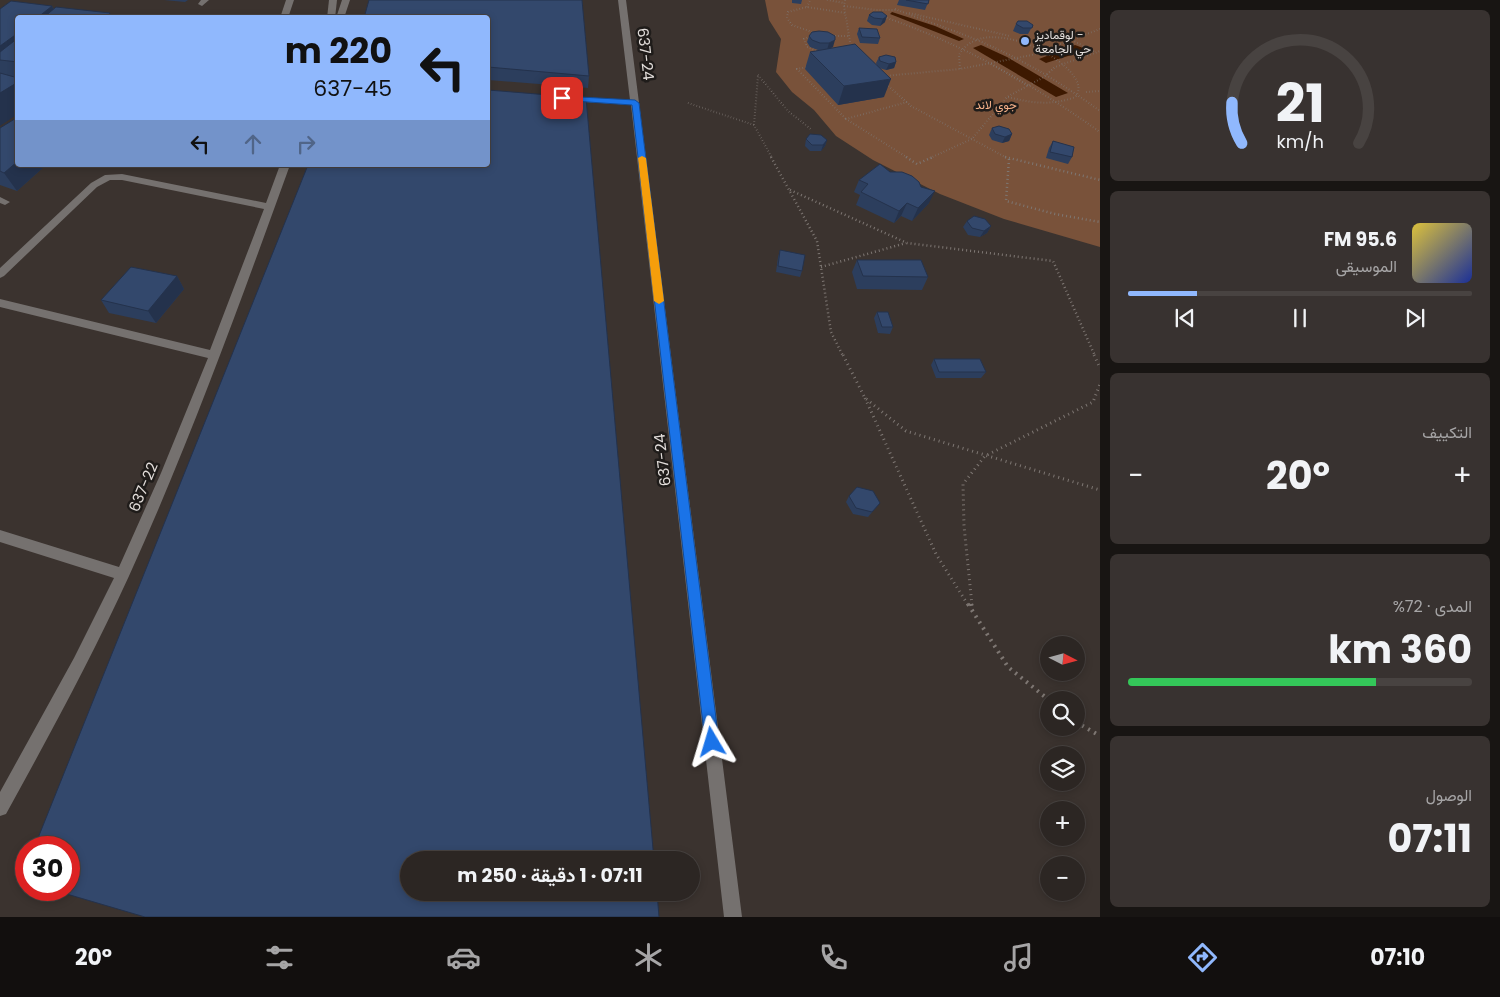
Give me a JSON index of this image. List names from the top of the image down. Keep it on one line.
{"streets":{"street":["637-24","637-22"]},"parks":["جوي لاند"],"places":["لوقماديز - حي الجامعة"],"north":"right","page":{"turn":["220 m","637-45"],"song":["95.6 FM","الموسيقى"],"tile":["التكييف",["المدى · 72%","360 km"],["الوصول","07:11"]],"heat":["−","20°","+"],"map_buttons":["+","−"],"limit":"30","trip":"07:11 · 1 دقيقة · 250 m","tabs":["07:10","20°"],"gauge":["21","km/h"]}}
